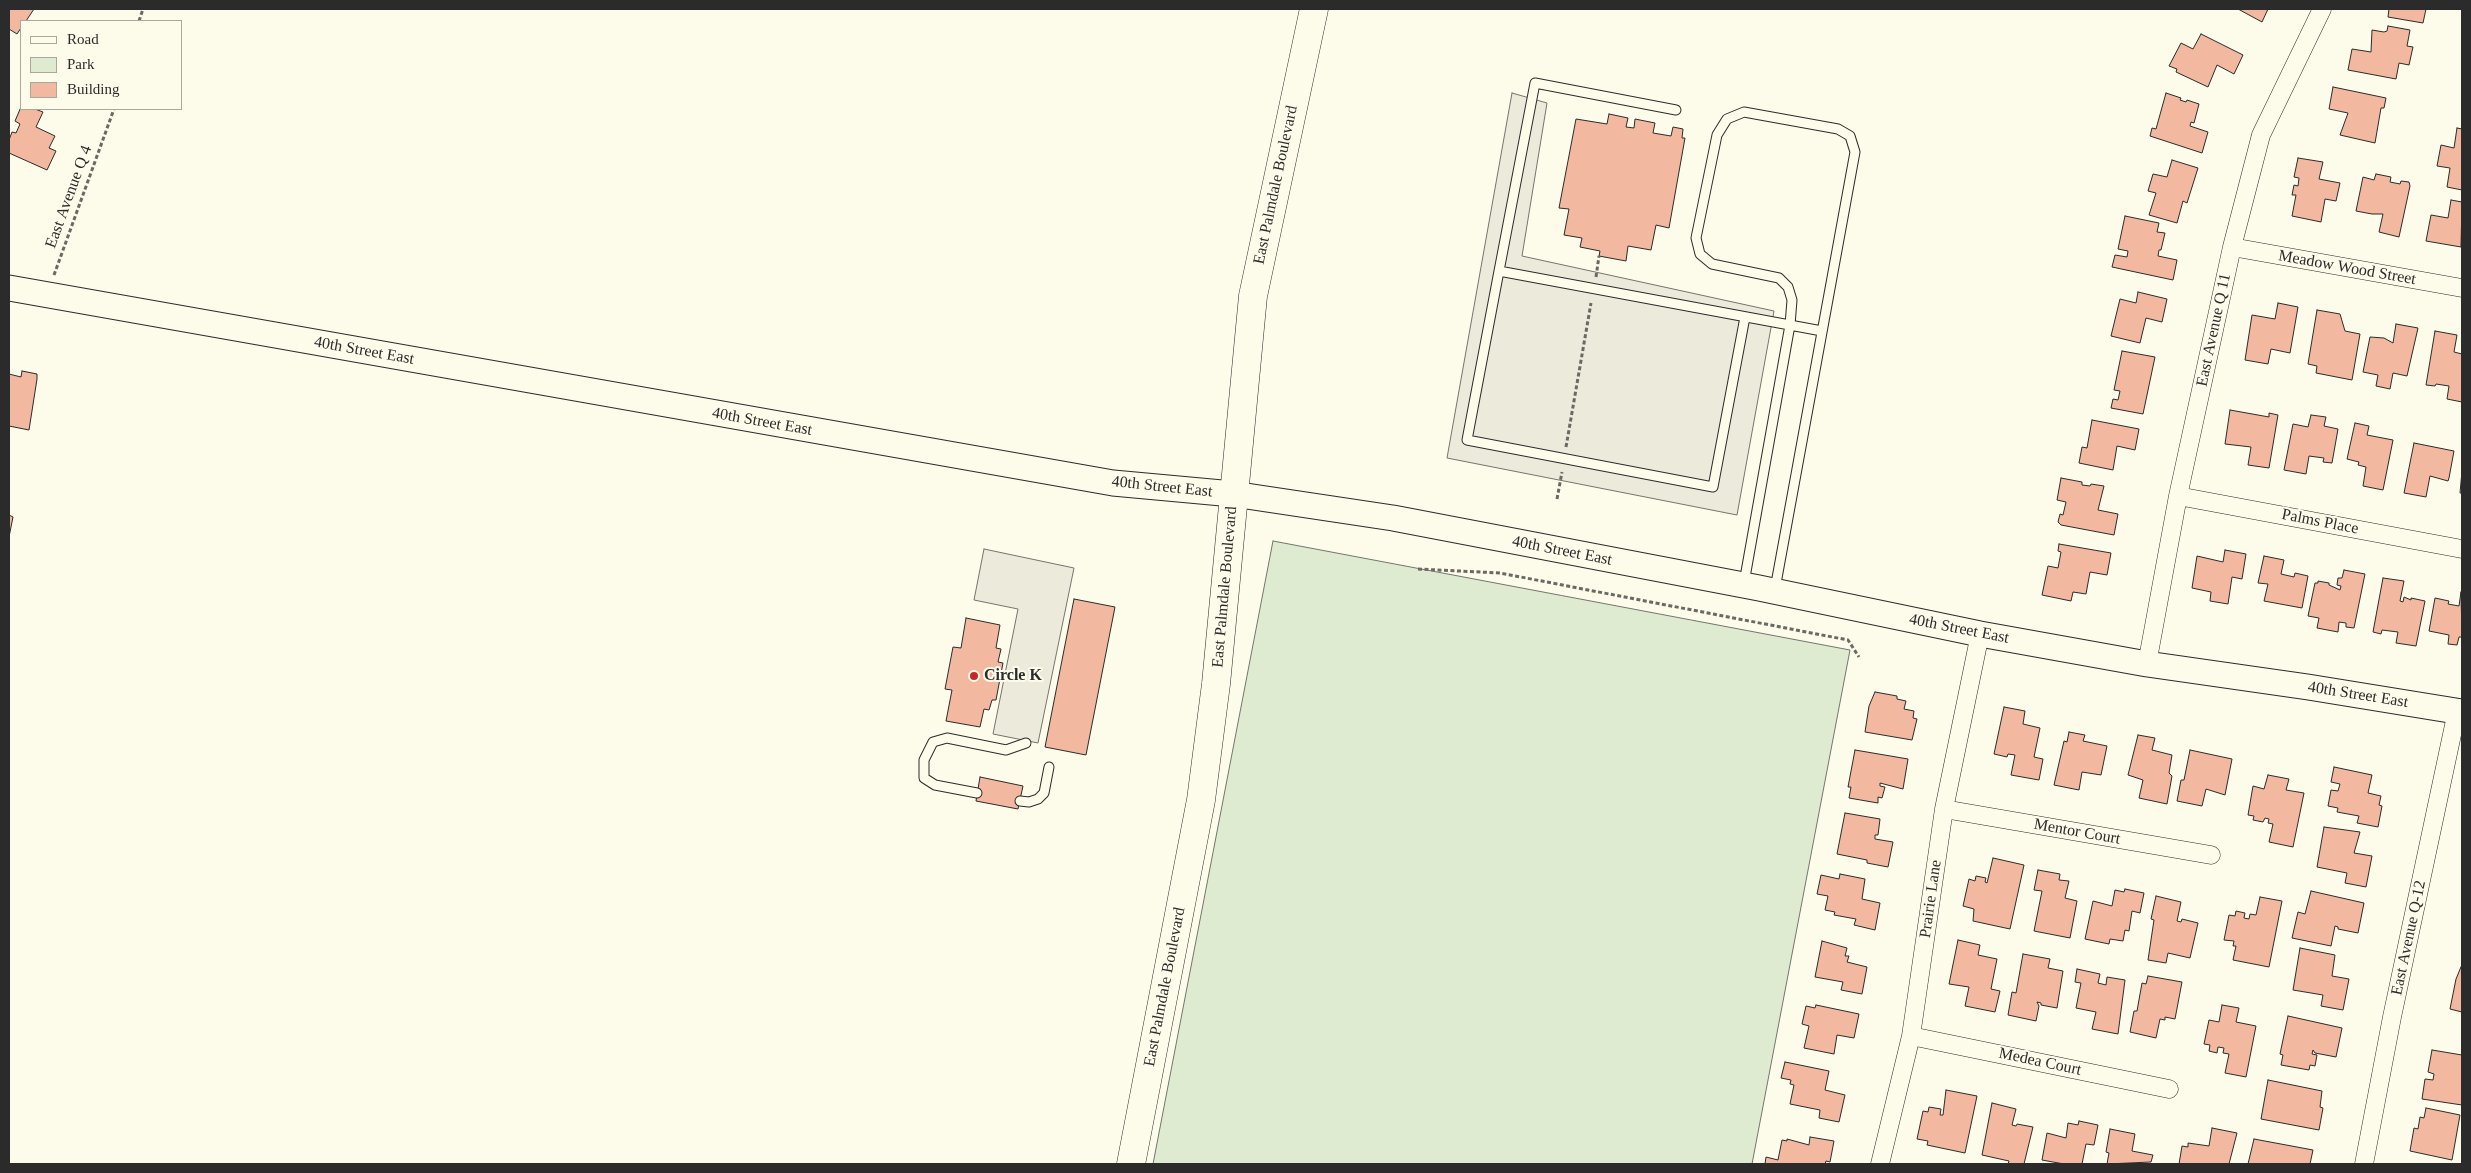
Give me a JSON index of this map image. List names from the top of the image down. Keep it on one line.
{"streets":{"highway":["East Palmdale Boulevard"],"main road":["40th Street East"],"street":["Meadow Wood Street","East Avenue Q 11","Palms Place","Mentor Court","Prairie Lane","East Avenue Q-12","Medea Court"],"path":["East Avenue Q 4"]},"crossings":[["East Palmdale Boulevard","40th Street East"],["East Avenue Q 4","40th Street East"],["Meadow Wood Street","East Avenue Q 11"],["East Avenue Q 11","40th Street East"],["East Avenue Q 11","Palms Place"],["40th Street East","Prairie Lane"],["40th Street East","East Avenue Q-12"],["Mentor Court","Prairie Lane"],["Prairie Lane","Medea Court"]],"places":["Circle K"],"legend":["Road","Park","Building"]}
